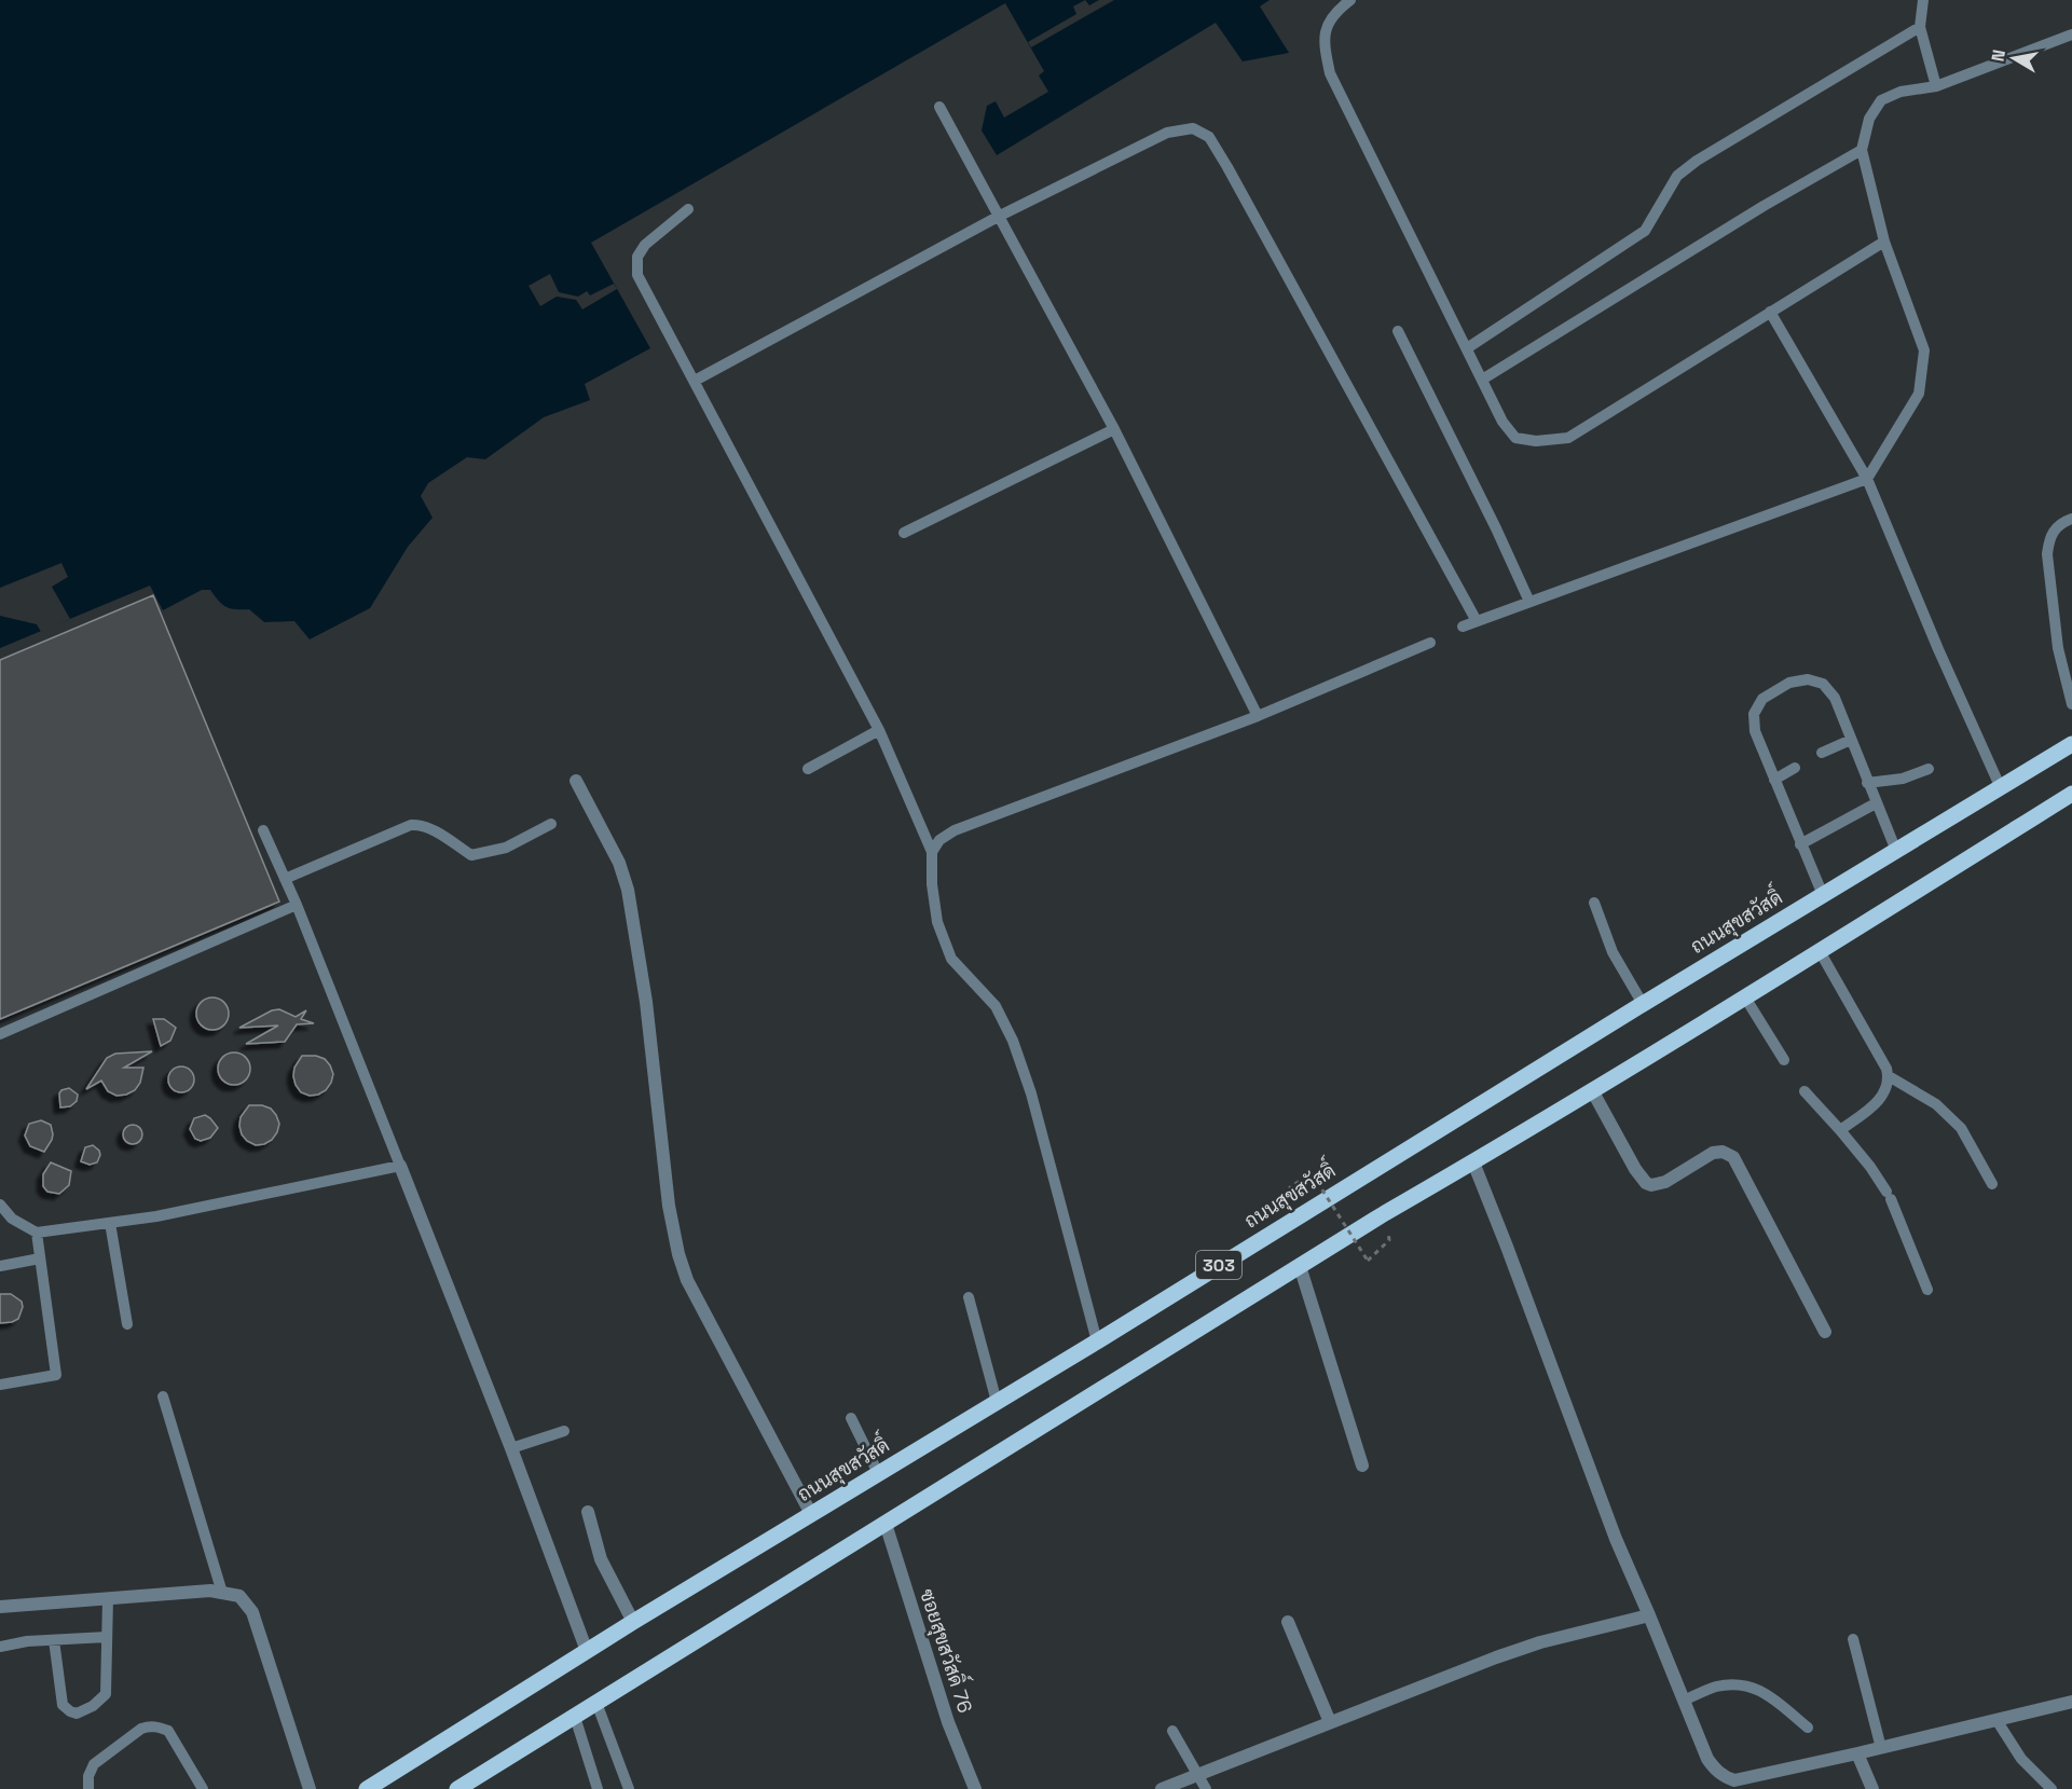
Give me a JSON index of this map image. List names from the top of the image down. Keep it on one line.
{"streets":{"main road":["ถนนสุขสวัสดิ์","303"],"street":["ซอยสุขสวัสดิ์ 76"]},"crossings":[["303","ซอยสุขสวัสดิ์ 76"]],"north":"left"}
